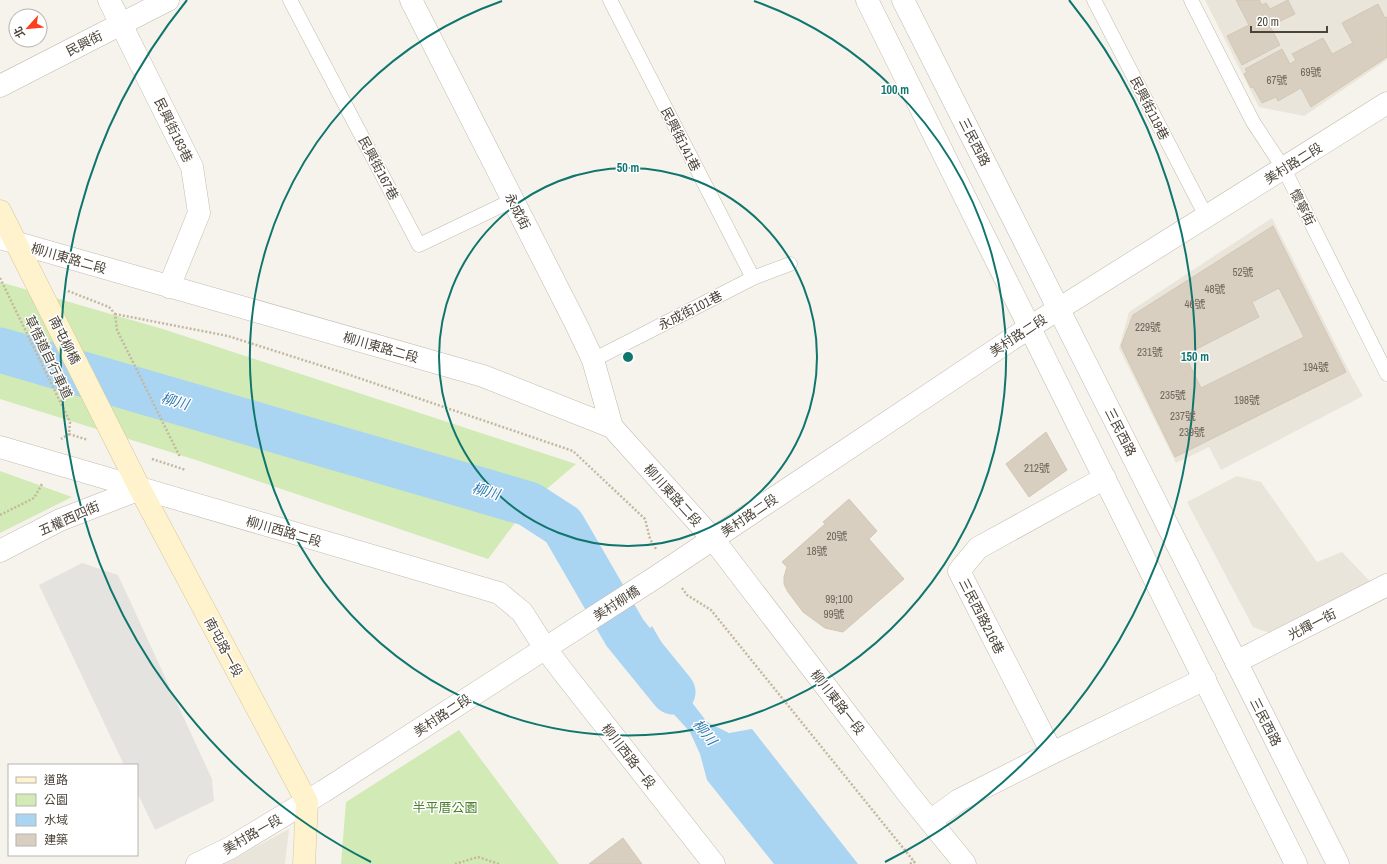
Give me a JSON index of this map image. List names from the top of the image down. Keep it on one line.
{"streets":{"main road":["南屯柳橋","南屯路一段"],"street":["民興街","民興街183巷","三民西路","美村路二段","永成街","柳川東路二段","五權西四街","柳川西路二段","美村柳橋","三民西路216巷","光輝一街","柳川東路一段","柳川西路一段","美村路一段"],"lane":["民興街119巷","民興街141巷","民興街167巷","懷寧街","永成街101巷"],"path":["草悟道自行車道"]},"crossings":[["民興街","民興街183巷"],["民興街119巷","美村路二段"],["民興街183巷","柳川東路二段"],["民興街141巷","永成街101巷"],["三民西路","美村路二段"],["三民西路","光輝一街"],["美村路二段","懷寧街"],["美村路二段","柳川東路二段"],["美村路二段","柳川西路二段"],["美村路二段","美村柳橋"],["美村路二段","南屯路一段"],["美村路二段","柳川東路一段"],["美村路二段","柳川西路一段"],["美村路二段","美村路一段"],["民興街167巷","永成街"],["永成街","柳川東路二段"],["永成街","永成街101巷"],["柳川東路二段","南屯柳橋"],["柳川東路二段","柳川東路一段"],["南屯柳橋","南屯路一段"],["五權西四街","柳川西路二段"],["五權西四街","南屯路一段"],["柳川西路二段","南屯路一段"],["柳川西路二段","柳川西路一段"],["南屯路一段","美村路一段"]],"water":["柳川"],"parks":["半平厝公園"],"house_numbers":["69號","67號","52號","48號","46號","229號","231號","194號","235號","198號","237號","239號","212號","20號","18號","99;100","99號"],"legend":["道路","公園","水域","建築"],"scale_bar":"20 m","north":"bottom left","rings":["100 m","50 m","150 m"]}
